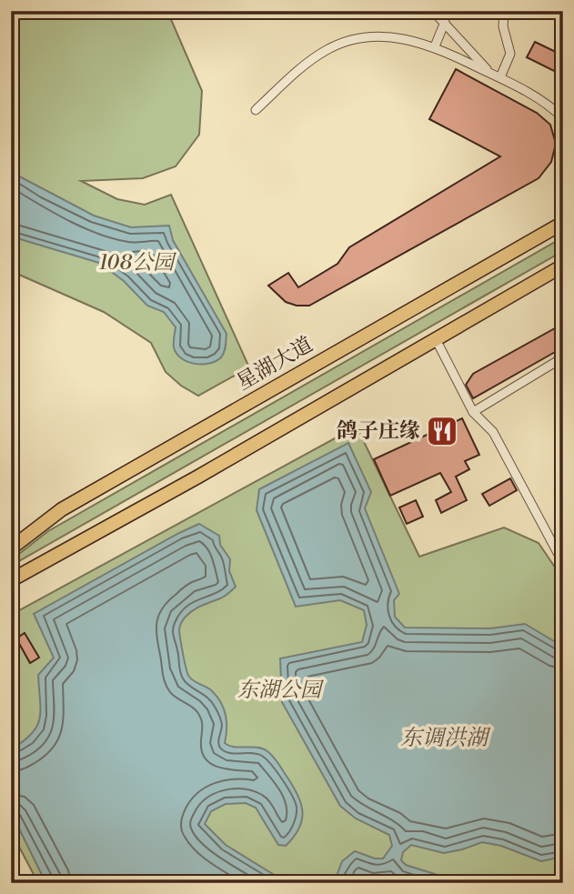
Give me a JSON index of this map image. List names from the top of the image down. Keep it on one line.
{"streets":{"main road":["星湖大道"]},"water":["东调洪湖"],"parks":["108公园","东湖公园"],"places":{"restaurant":["鸽子庄缘"]}}
